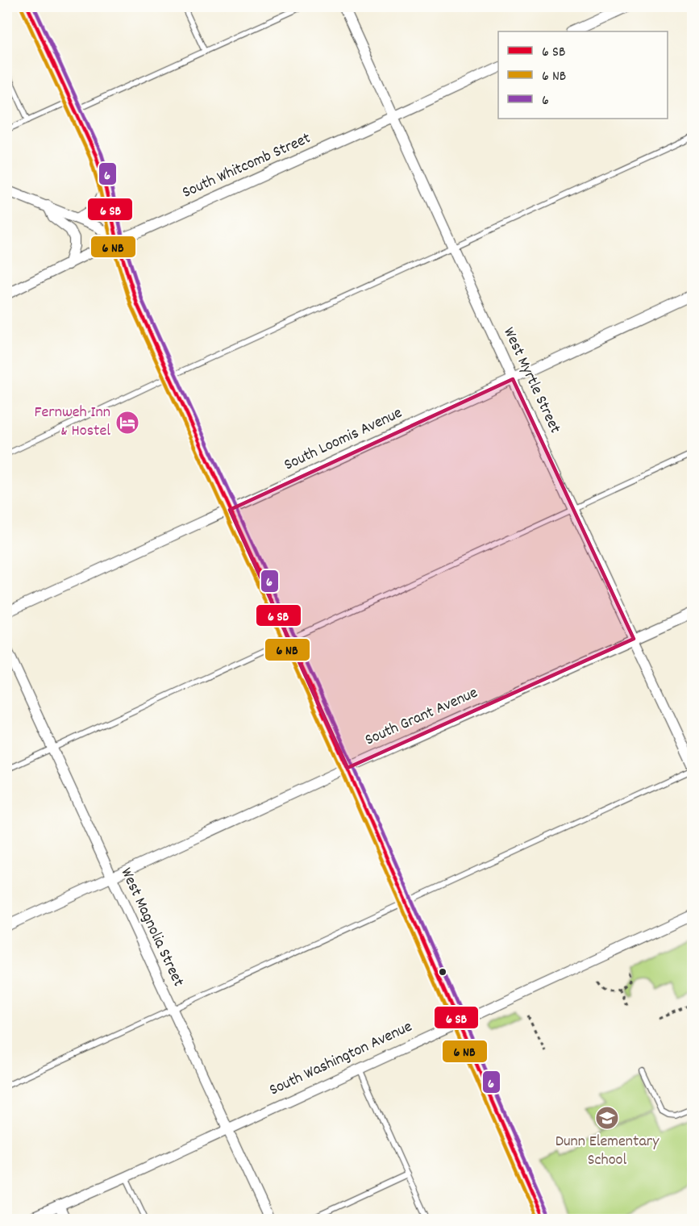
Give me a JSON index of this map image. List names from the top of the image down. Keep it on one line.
{"streets":{"street":["South Whitcomb Street","West Myrtle Street","South Loomis Avenue","South Grant Avenue","West Magnolia Street","South Washington Avenue"]},"crossings":[["South Whitcomb Street","West Myrtle Street"],["West Myrtle Street","South Loomis Avenue"],["West Myrtle Street","South Grant Avenue"],["South Grant Avenue","West Magnolia Street"],["West Magnolia Street","South Washington Avenue"]],"places":{"hotel":["Fernweh Inn & Hostel"],"school or university":["Dunn Elementary School"]},"lines":["transit line 6"],"legend":["6 SB","6 NB","6"]}
